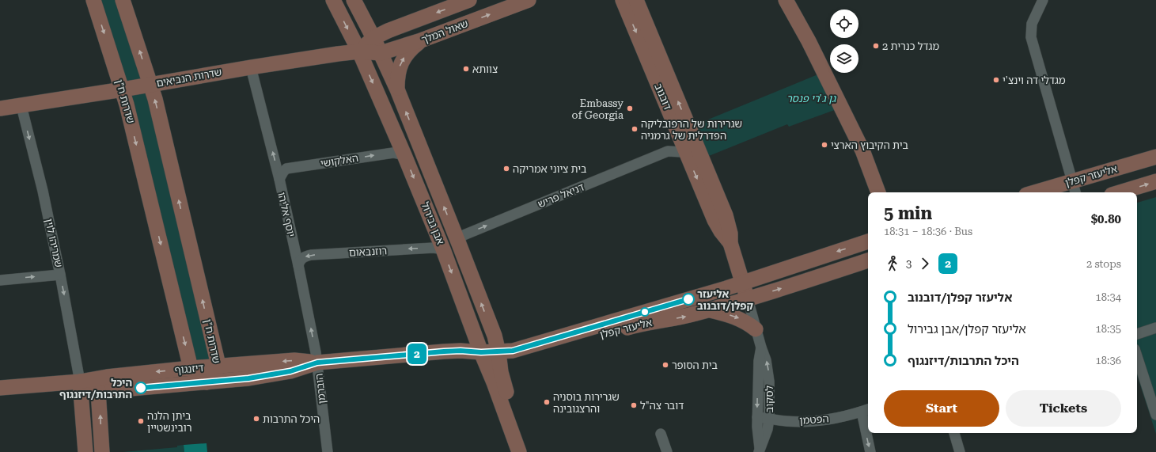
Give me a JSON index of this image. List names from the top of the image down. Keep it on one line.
{"streets":{"street":["שאול המלך","שדרות הנביאים","דובנוב","שדרות ח\"ן","האלקושי","אליעזר קפלן","דניאל פריש","יוסף אליהו","אבן גבירול","שמריהו לוין","רוזנבאום","דיזנגוף","הוברמן","לסקוב","הפטמן"]},"crossings":[["שאול המלך","שדרות הנביאים"],["שאול המלך","אבן גבירול"],["שדרות הנביאים","שדרות ח\"ן"],["שדרות הנביאים","יוסף אליהו"],["שדרות הנביאים","אבן גבירול"],["שדרות הנביאים","שמריהו לוין"],["דובנוב","אליעזר קפלן"],["דובנוב","דניאל פריש"],["דובנוב","לסקוב"],["שדרות ח\"ן","דיזנגוף"],["האלקושי","יוסף אליהו"],["האלקושי","אבן גבירול"],["אליעזר קפלן","אבן גבירול"],["אליעזר קפלן","דיזנגוף"],["אליעזר קפלן","לסקוב"],["דניאל פריש","אבן גבירול"],["יוסף אליהו","רוזנבאום"],["יוסף אליהו","דיזנגוף"],["יוסף אליהו","הוברמן"],["אבן גבירול","רוזנבאום"],["אבן גבירול","דיזנגוף"],["שמריהו לוין","דיזנגוף"],["דיזנגוף","הוברמן"],["לסקוב","הפטמן"]],"one_way":["האלקושי","דניאל פריש","יוסף אליהו","שמריהו לוין","רוזנבאום"],"parks":["גן ג'רי פנסר"],"places":["מגדל כנרית 2","צוותא","מגדלי דה וינצ'י","Embassy of Georgia","שגרירות של הרפובליקה הפדרלית של גרמניה","בית הקיבוץ הארצי","בית ציוני אמריקה","אליעזר קפלן/דובנוב","בית הסופר","היכל התרבות/דיזנגוף","שגרירות בוסניה והרצגובינה","דובר צה\"ל","היכל התרבות","ביתן הלנה רובינשטיין"],"lines":["bus line 2"],"page":{"on_map":"2","heading":["5 min","18:31 – 18:36 · Bus","$0.80"],"legs":["3","2","2 stops"],"list":[{"name":"אליעזר קפלן/דובנוב","value":"18:34"},{"name":"אליעזר קפלן/אבן גבירול","value":"18:35"},{"name":"היכל התרבות/דיזנגוף","value":"18:36"}],"buttons":["Start","Tickets"]}}
